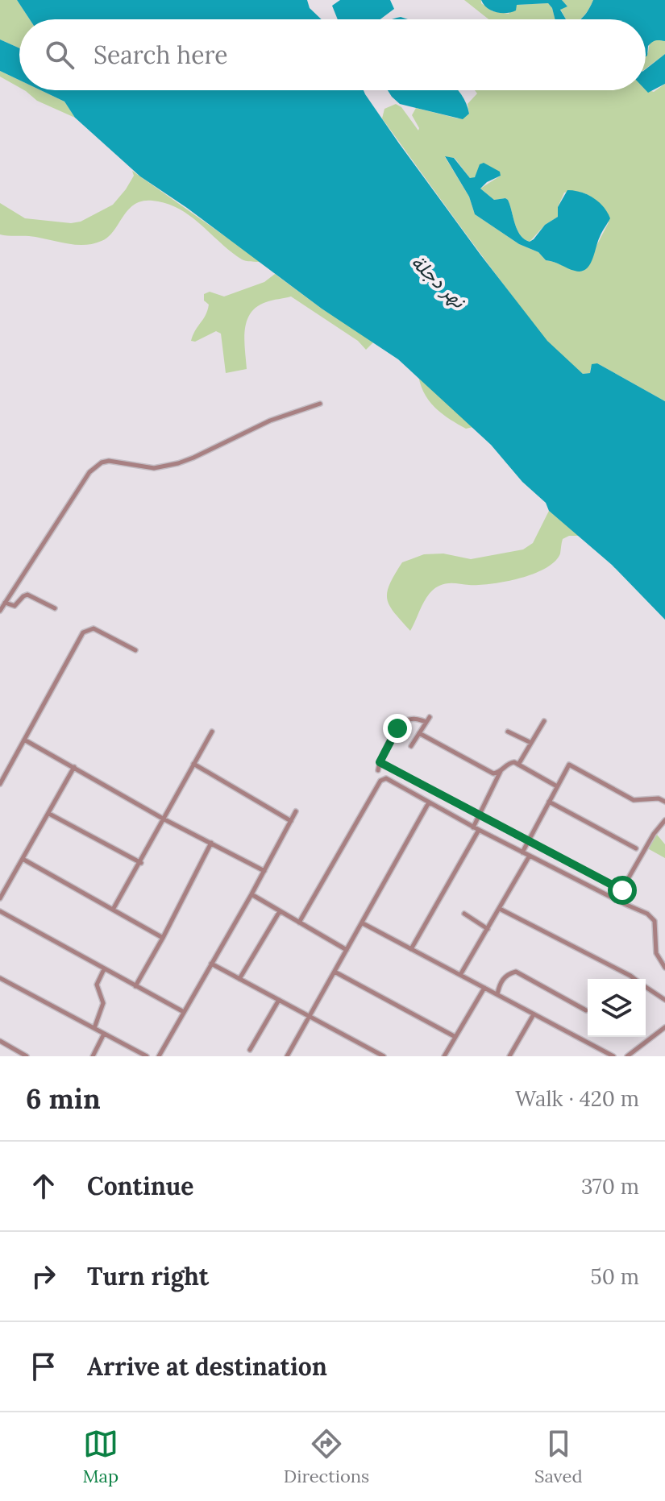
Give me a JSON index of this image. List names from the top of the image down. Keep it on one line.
{"water":["نهر دجلة"],"page":{"search":"Search here","heading":["6 min","Walk · 420 m"],"list":[["Continue","370 m"],["Turn right","50 m"],"Arrive at destination"],"nav":["Map","Directions","Saved"]}}
